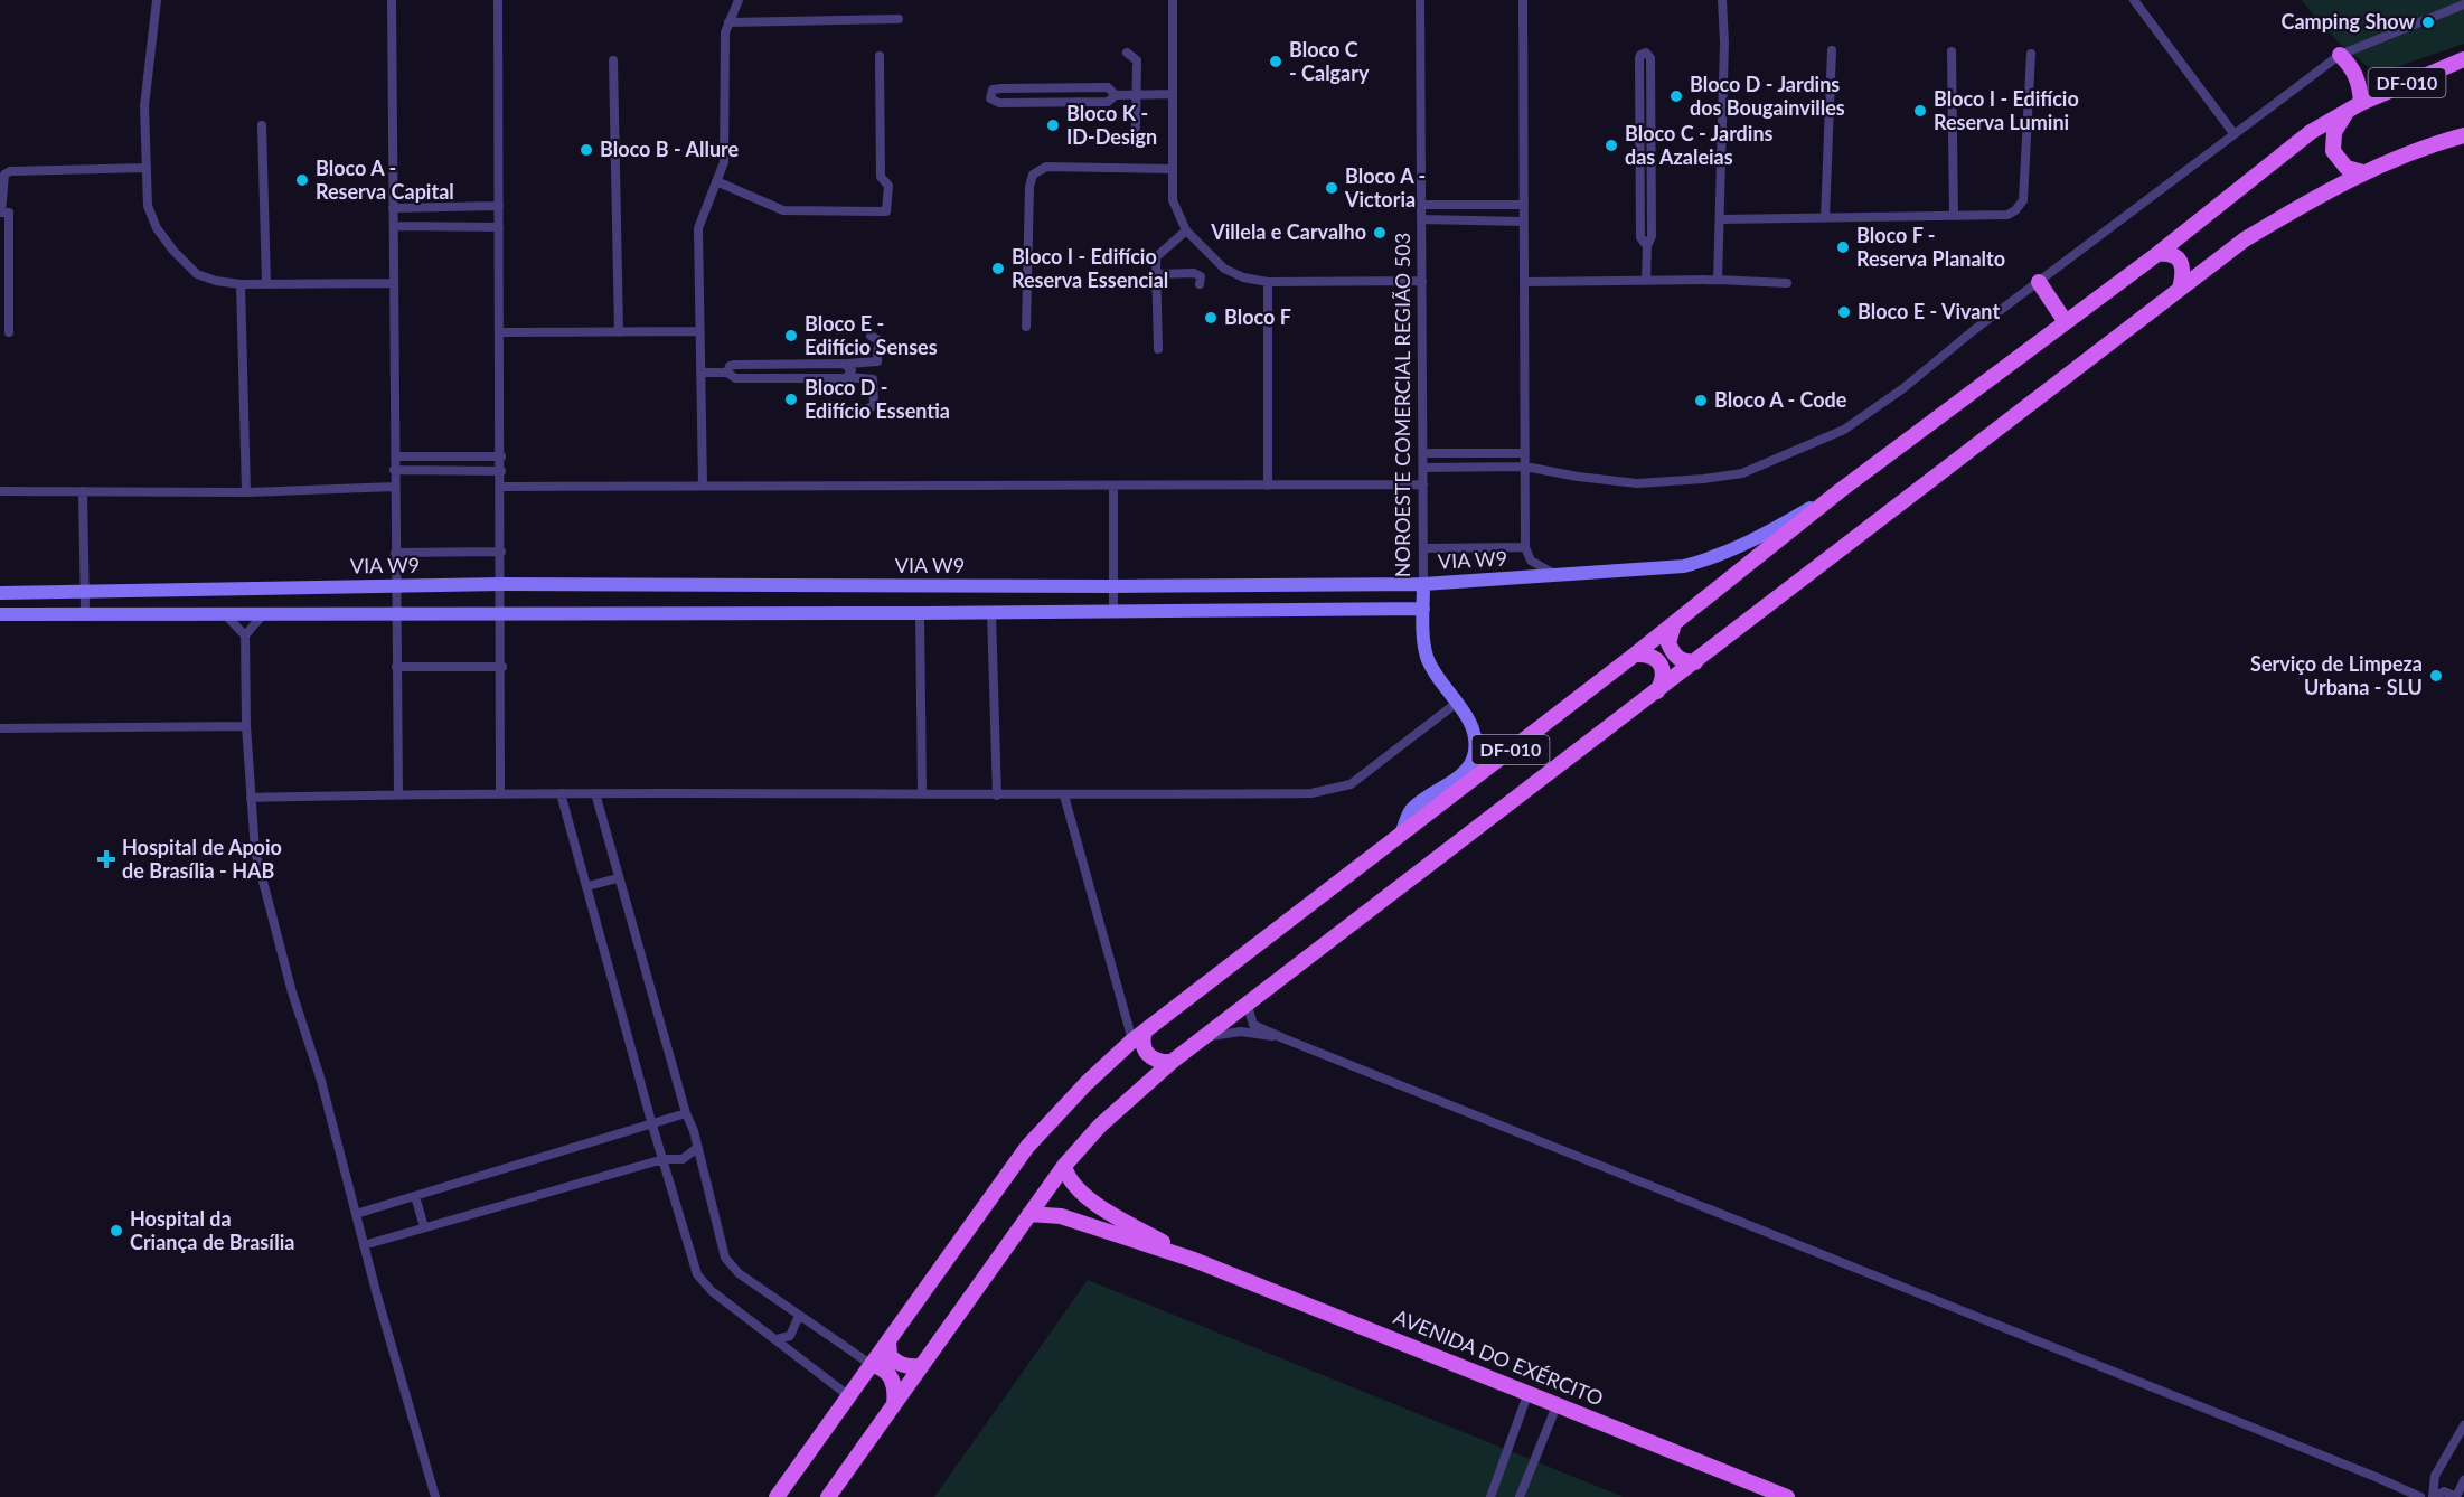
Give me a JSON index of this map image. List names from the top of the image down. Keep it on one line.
{"streets":{"main road":["DF-010","AVENIDA DO EXÉRCITO"],"street":["NOROESTE COMERCIAL REGIÃO 503","VIA W9"]},"crossings":[["DF-010","NOROESTE COMERCIAL REGIÃO 503"],["DF-010","VIA W9"],["DF-010","AVENIDA DO EXÉRCITO"],["NOROESTE COMERCIAL REGIÃO 503","VIA W9"]],"places":{"other":["Camping Show","Bloco C - Calgary","Bloco D - Jardins dos Bougainvilles","Bloco I - Edifício Reserva Lumini","Bloco K - ID-Design","Bloco C - Jardins das Azaleias","Bloco B - Allure","Bloco A - Reserva Capital","Bloco A - Victoria","Villela e Carvalho","Bloco F - Reserva Planalto","Bloco I - Edifício Reserva Essencial","Bloco E - Vivant","Bloco F","Bloco E - Edifício Senses","Bloco D - Edifício Essentia","Bloco A - Code","Serviço de Limpeza Urbana - SLU","Hospital da Criança de Brasília"],"health":["Hospital de Apoio de Brasília - HAB"]}}
